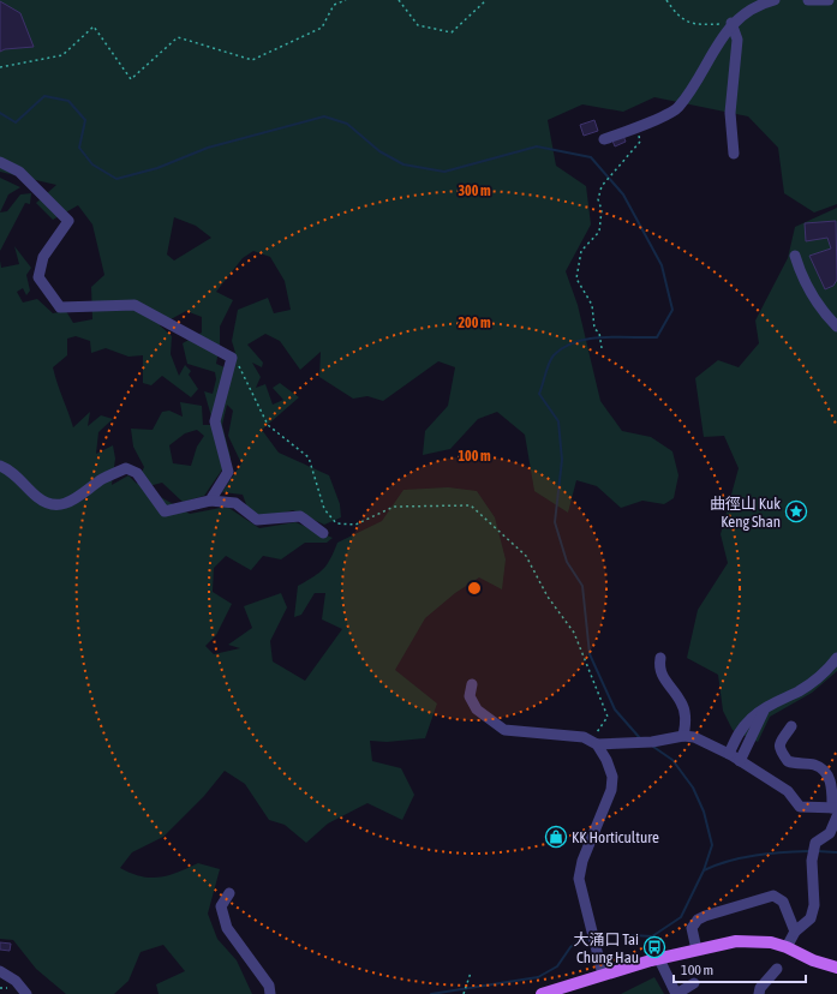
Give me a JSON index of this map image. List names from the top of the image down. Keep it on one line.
{"places":{"place":["曲徑山 Kuk Keng Shan"],"shop":["KK Horticulture"],"bus stop":["大涌口 Tai Chung Hau"]},"scale_bar":"100 m","rings":["300 m","200 m","100 m"]}
